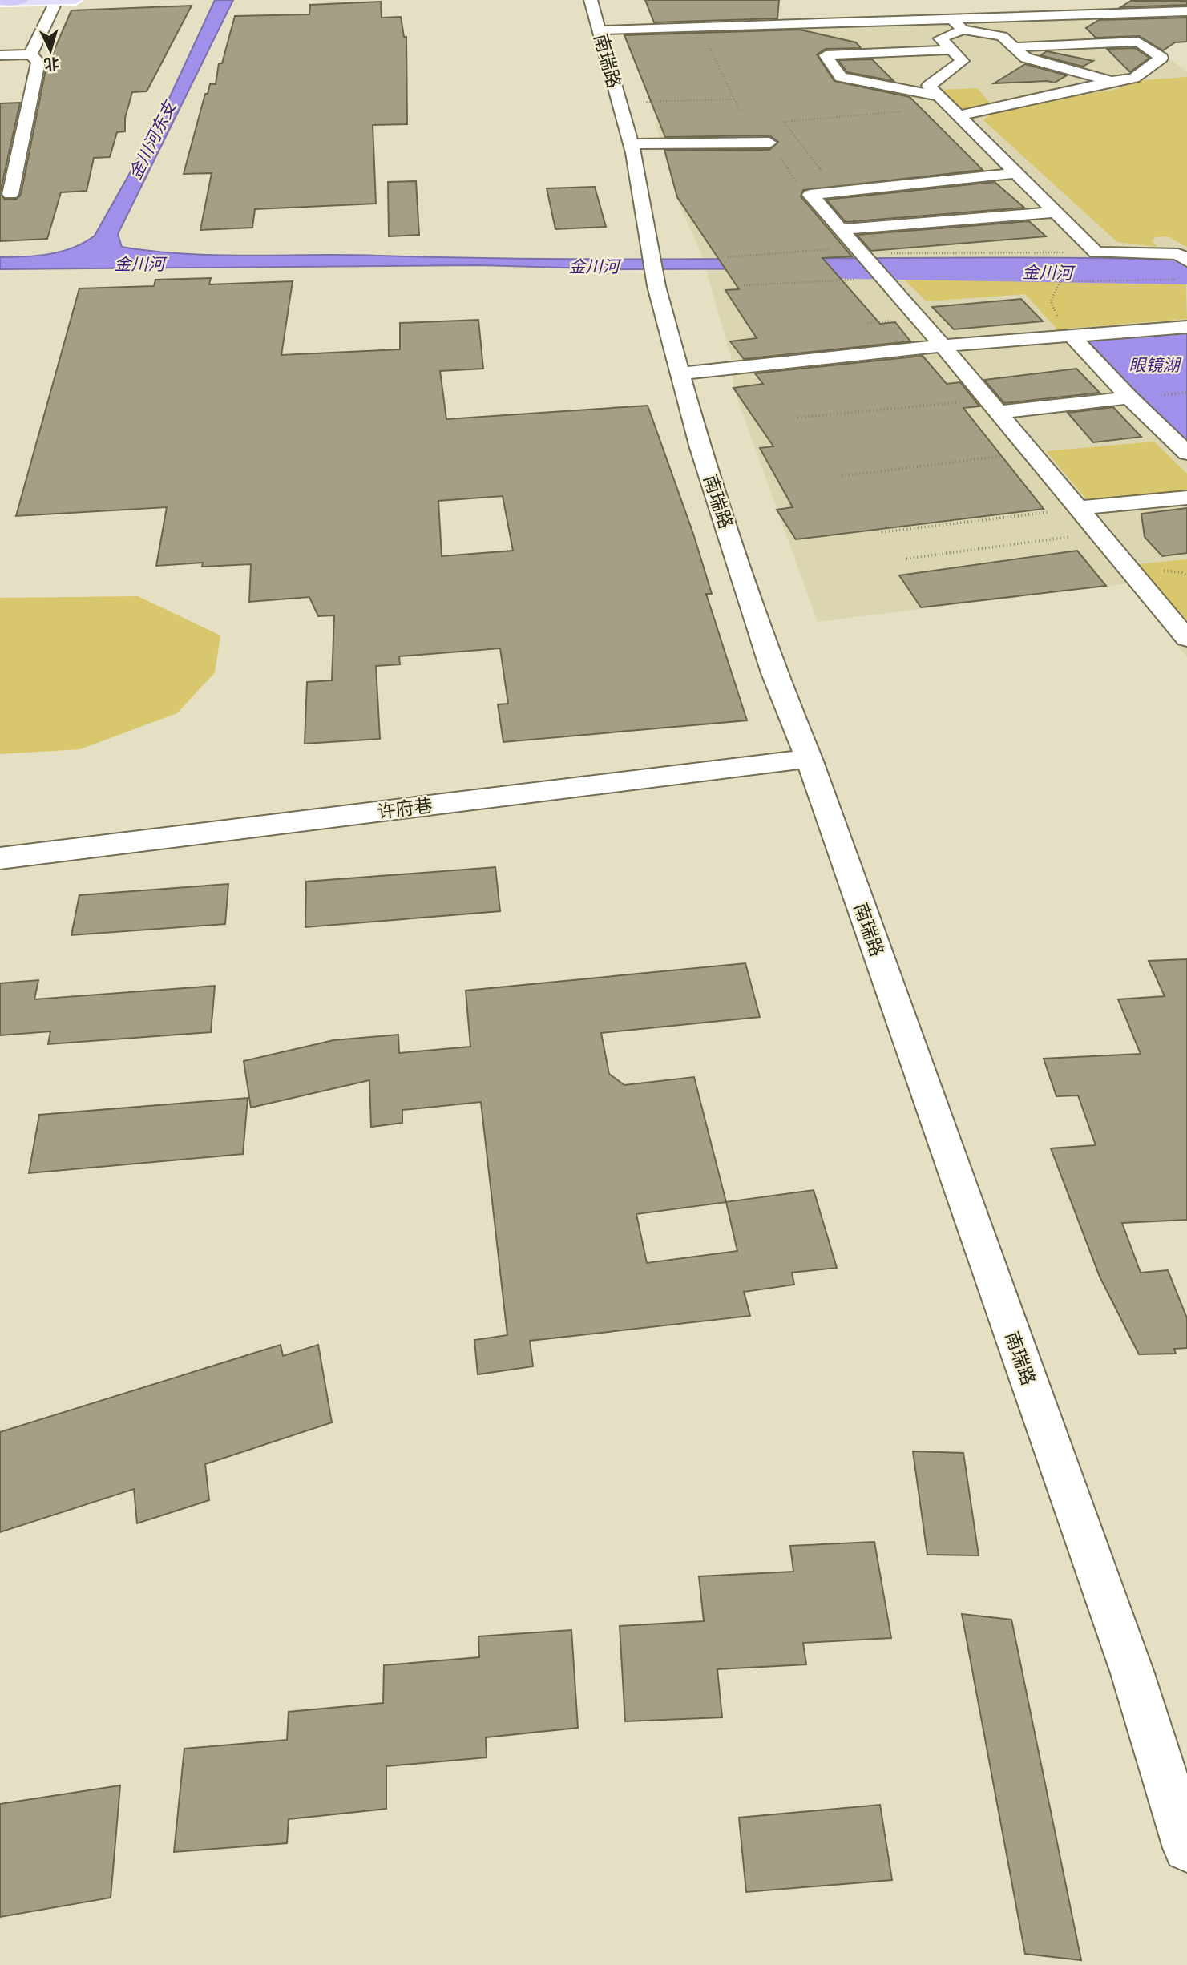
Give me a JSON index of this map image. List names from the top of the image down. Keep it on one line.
{"streets":{"street":["南瑞路","许府巷"]},"crossings":[["南瑞路","许府巷"]],"water":["金川河东支","金川河","眼镜湖"],"north":"bottom"}
